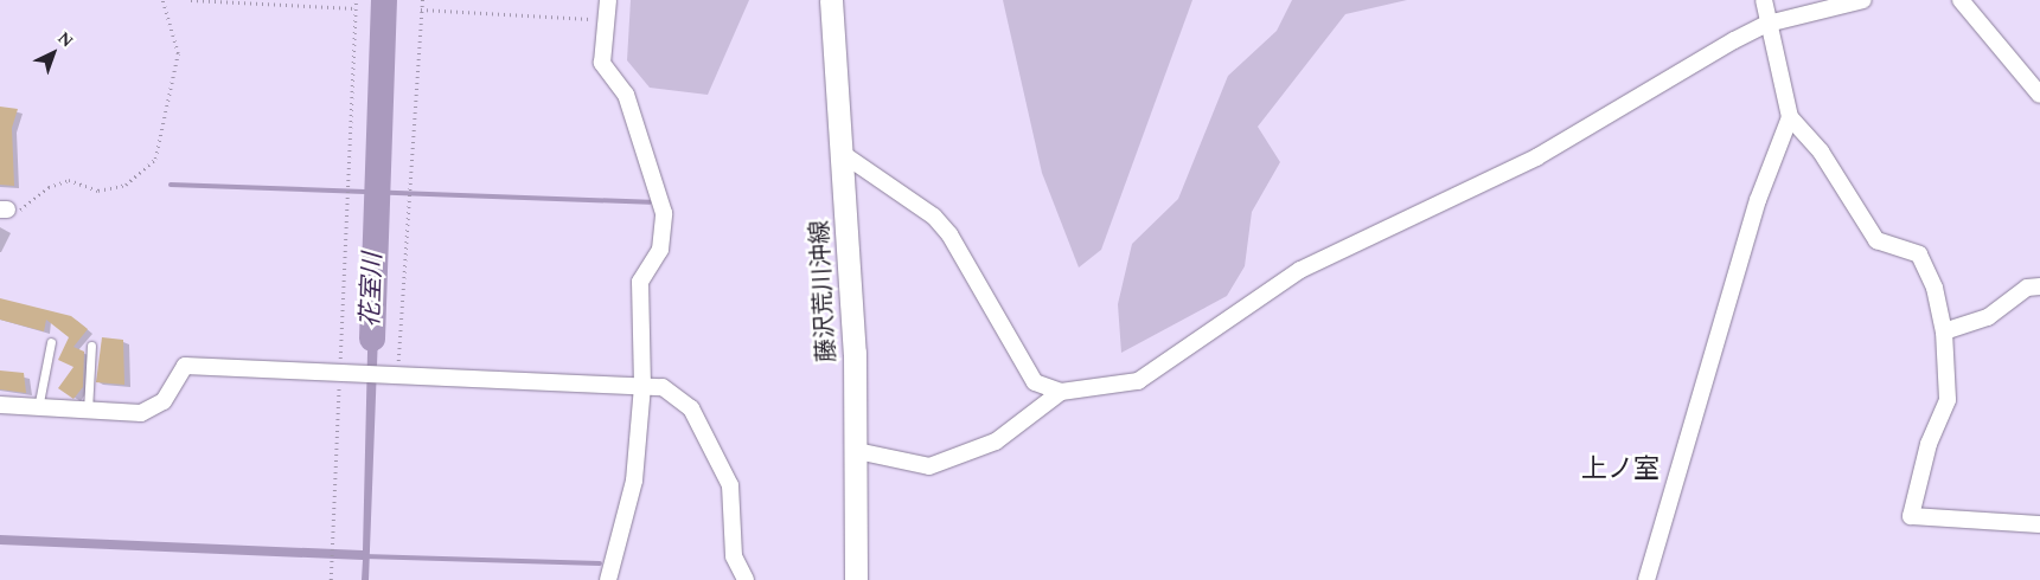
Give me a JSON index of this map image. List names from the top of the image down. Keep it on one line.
{"streets":{"main road":["藤沢荒川沖線"]},"districts":["上ノ室"],"water":["花室川"],"north":"top right"}
